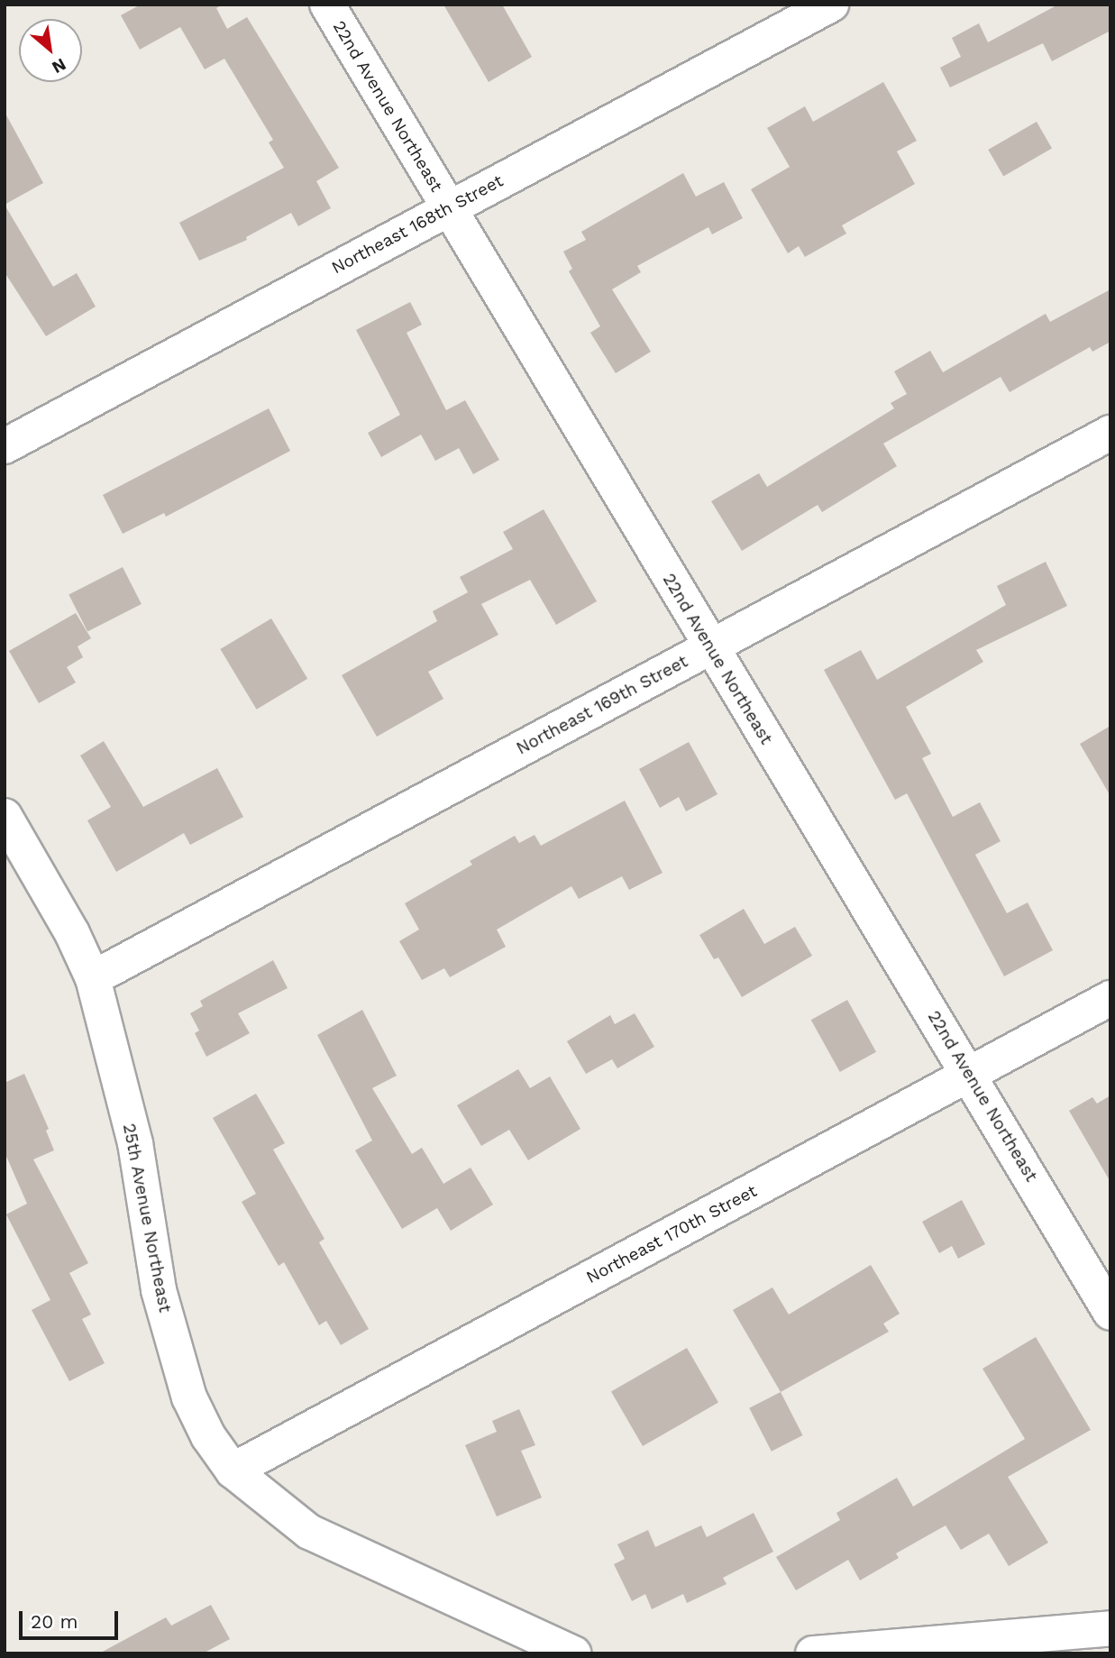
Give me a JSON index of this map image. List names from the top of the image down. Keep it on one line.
{"streets":{"street":["22nd Avenue Northeast","Northeast 168th Street","Northeast 169th Street","25th Avenue Northeast","Northeast 170th Street"]},"crossings":[["22nd Avenue Northeast","Northeast 168th Street"],["22nd Avenue Northeast","Northeast 169th Street"],["22nd Avenue Northeast","Northeast 170th Street"],["Northeast 169th Street","25th Avenue Northeast"],["25th Avenue Northeast","Northeast 170th Street"]],"scale_bar":"20 m","north":"bottom right"}
